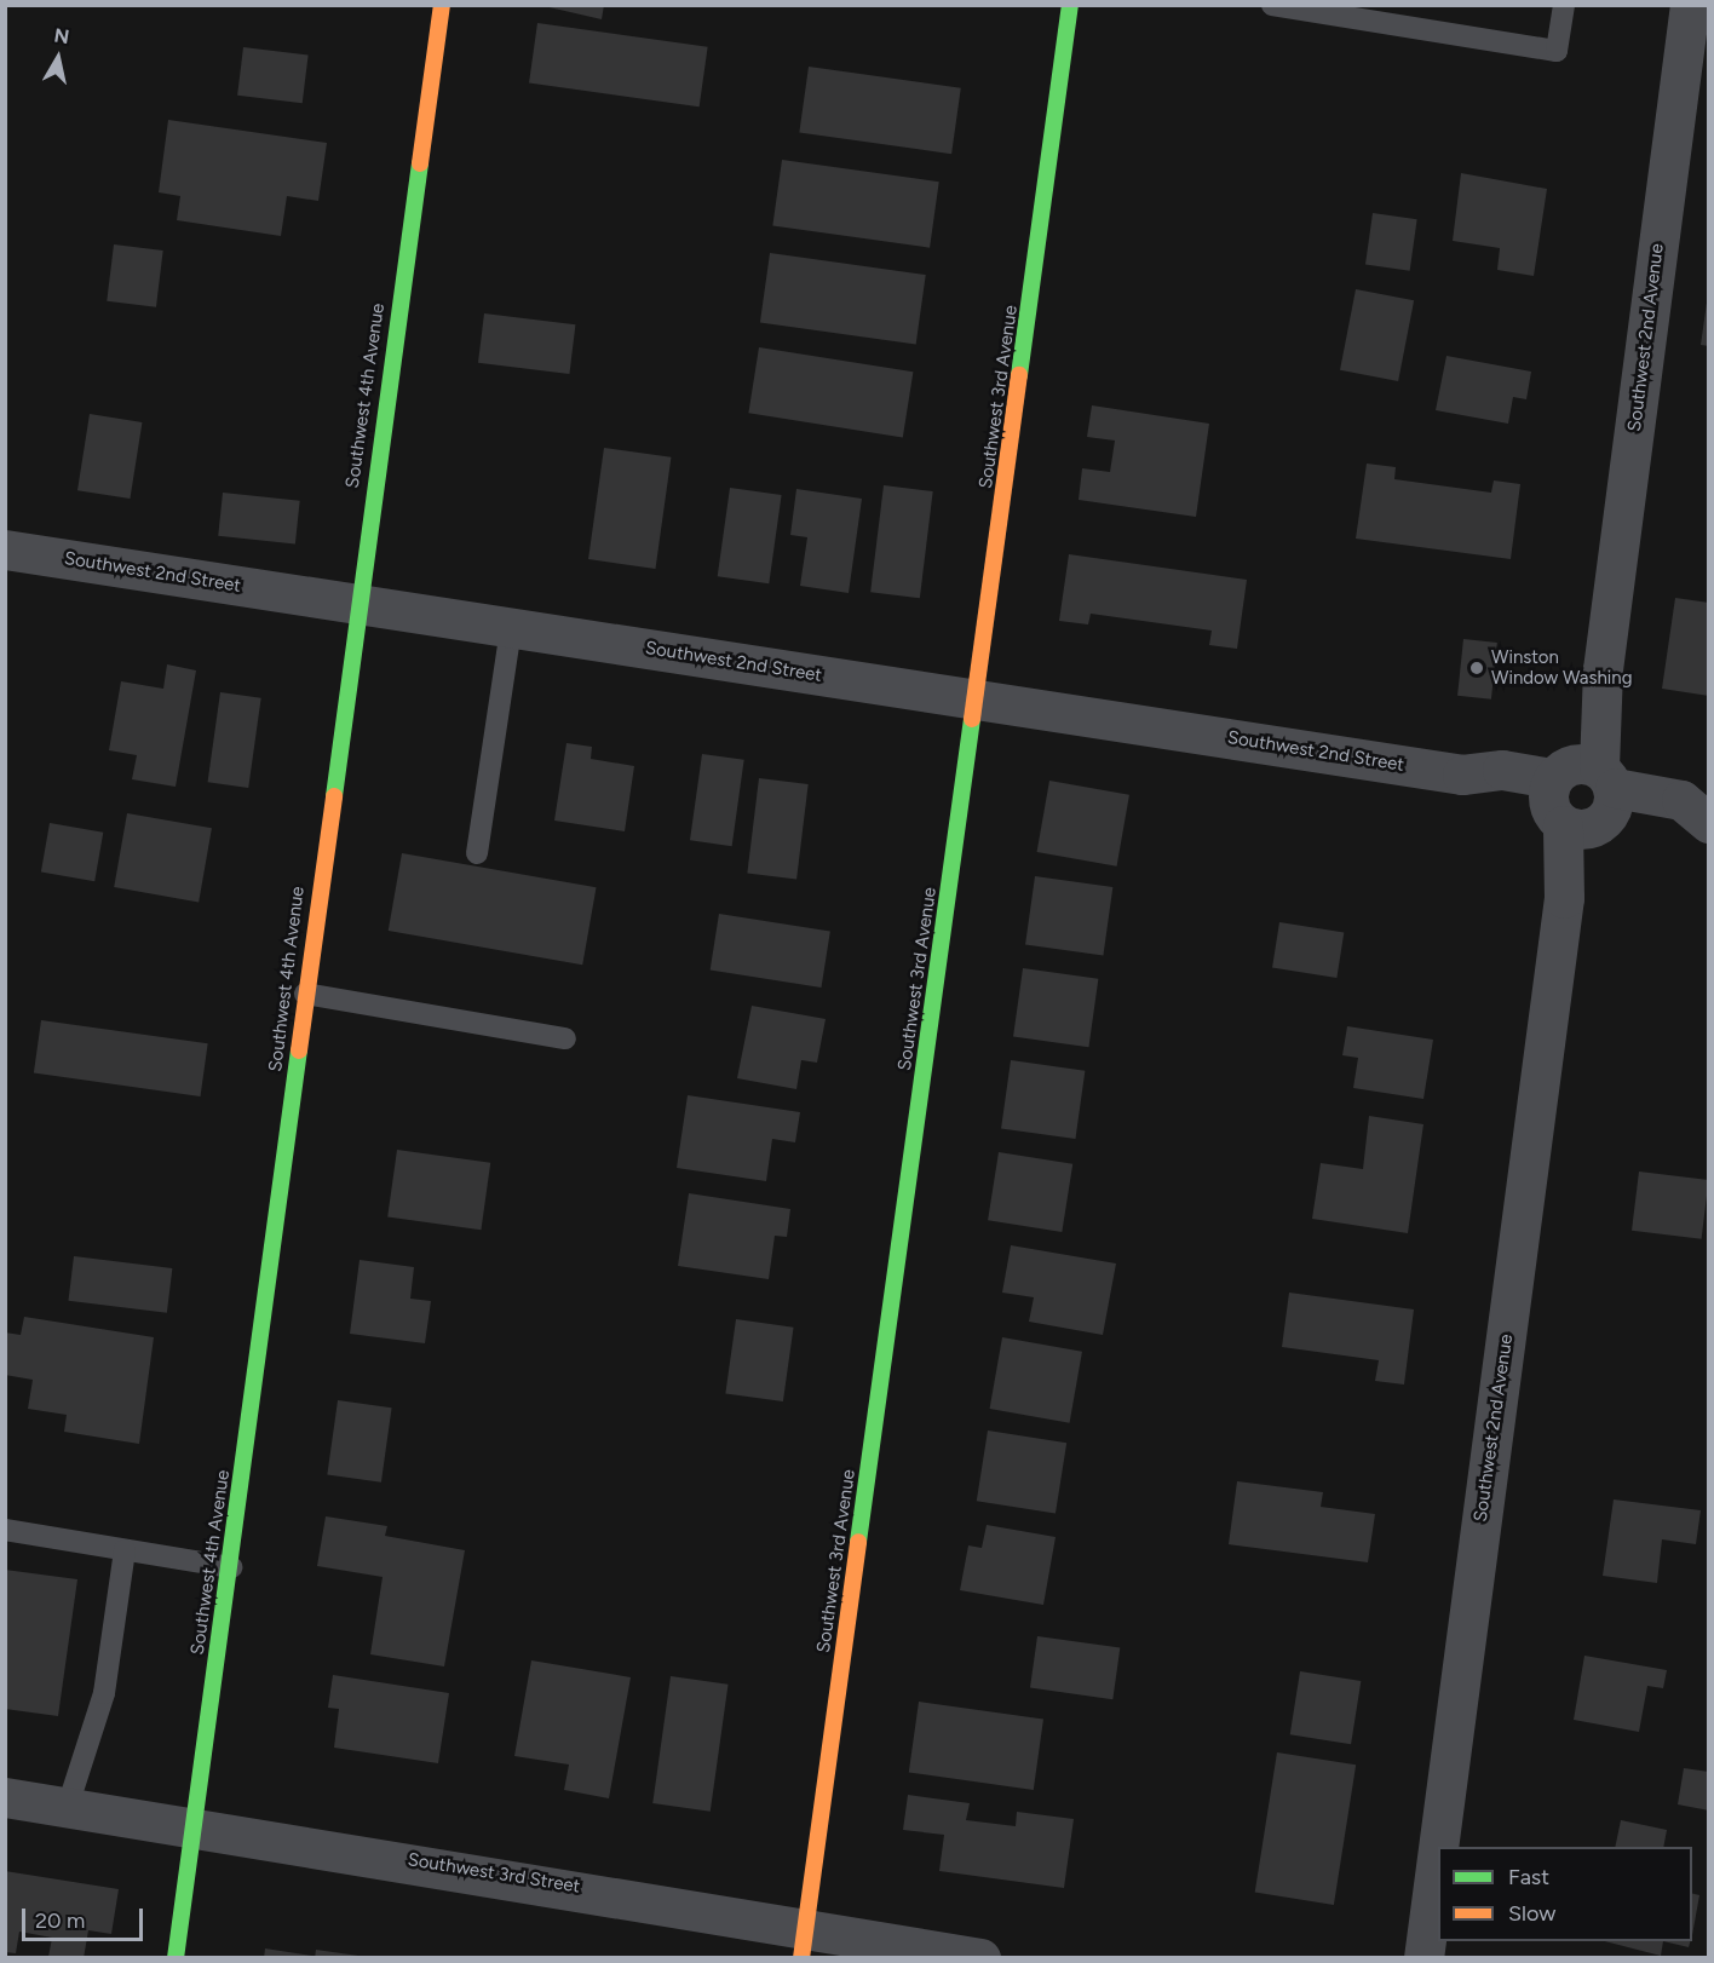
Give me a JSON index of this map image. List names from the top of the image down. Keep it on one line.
{"streets":{"street":["Southwest 2nd Avenue","Southwest 4th Avenue","Southwest 3rd Avenue","Southwest 2nd Street","Southwest 3rd Street"]},"crossings":[["Southwest 2nd Avenue","Southwest 2nd Street"],["Southwest 4th Avenue","Southwest 2nd Street"],["Southwest 4th Avenue","Southwest 3rd Street"],["Southwest 3rd Avenue","Southwest 2nd Street"],["Southwest 3rd Avenue","Southwest 3rd Street"]],"places":["Winston Window Washing"],"legend":["Fast","Slow"],"scale_bar":"20 m","north":"top"}
